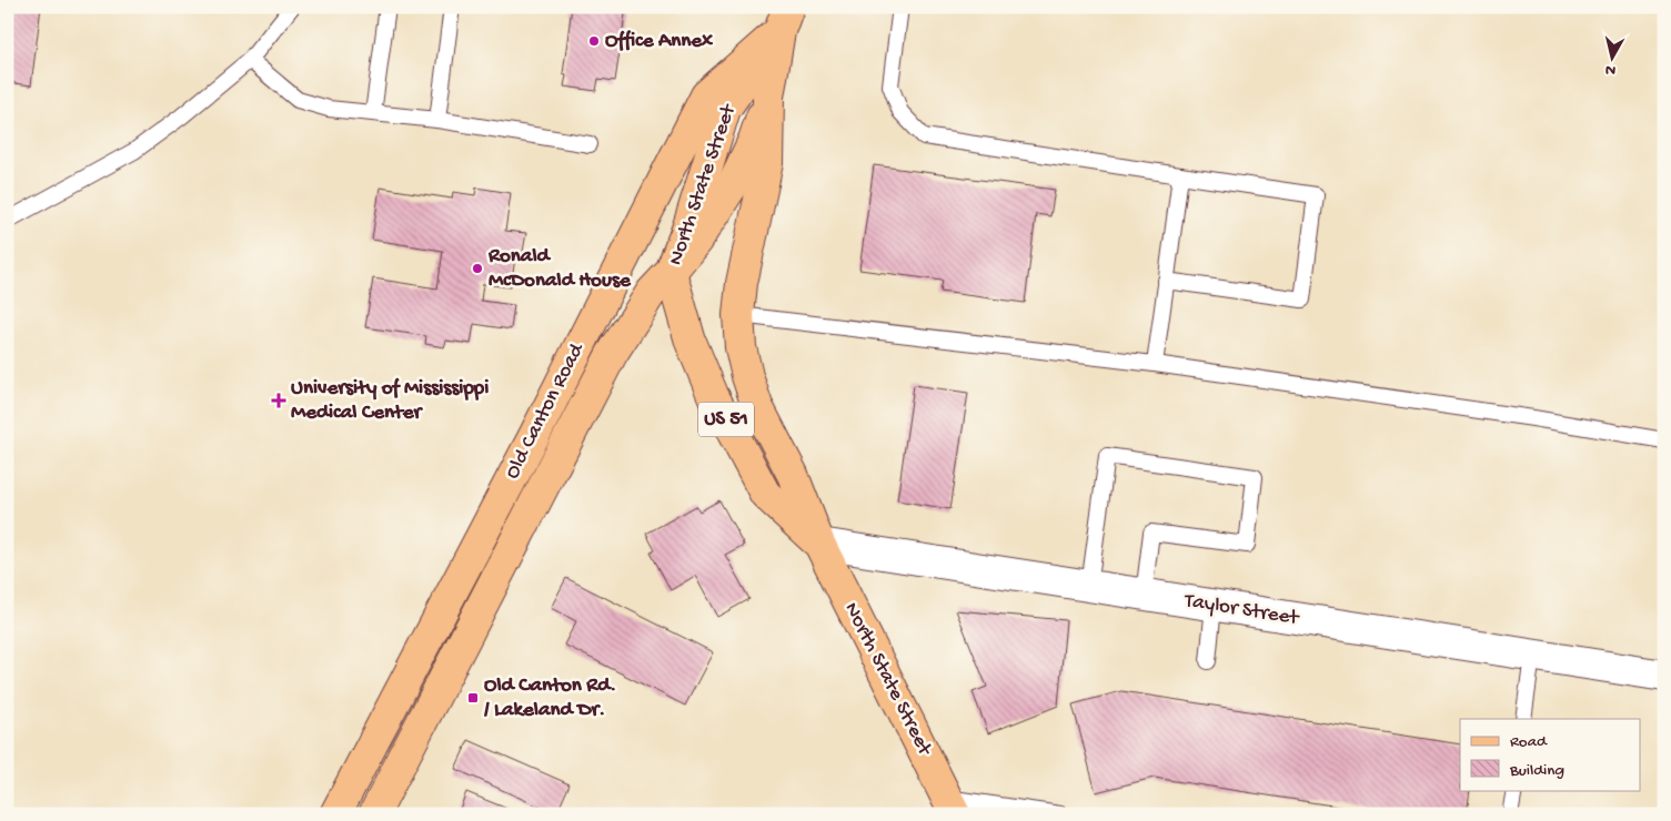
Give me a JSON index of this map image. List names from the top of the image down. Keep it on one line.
{"streets":{"main road":["North State Street","Old Canton Road","US 51"],"street":["Taylor Street"]},"crossings":[["North State Street","Old Canton Road"],["North State Street","Taylor Street"]],"places":{"other":["Office Annex","Ronald McDonald House"],"health":["University of Mississippi Medical Center"],"transit":["Old Canton Rd. / Lakeland Dr."]},"legend":["Road","Building"],"north":"bottom"}
